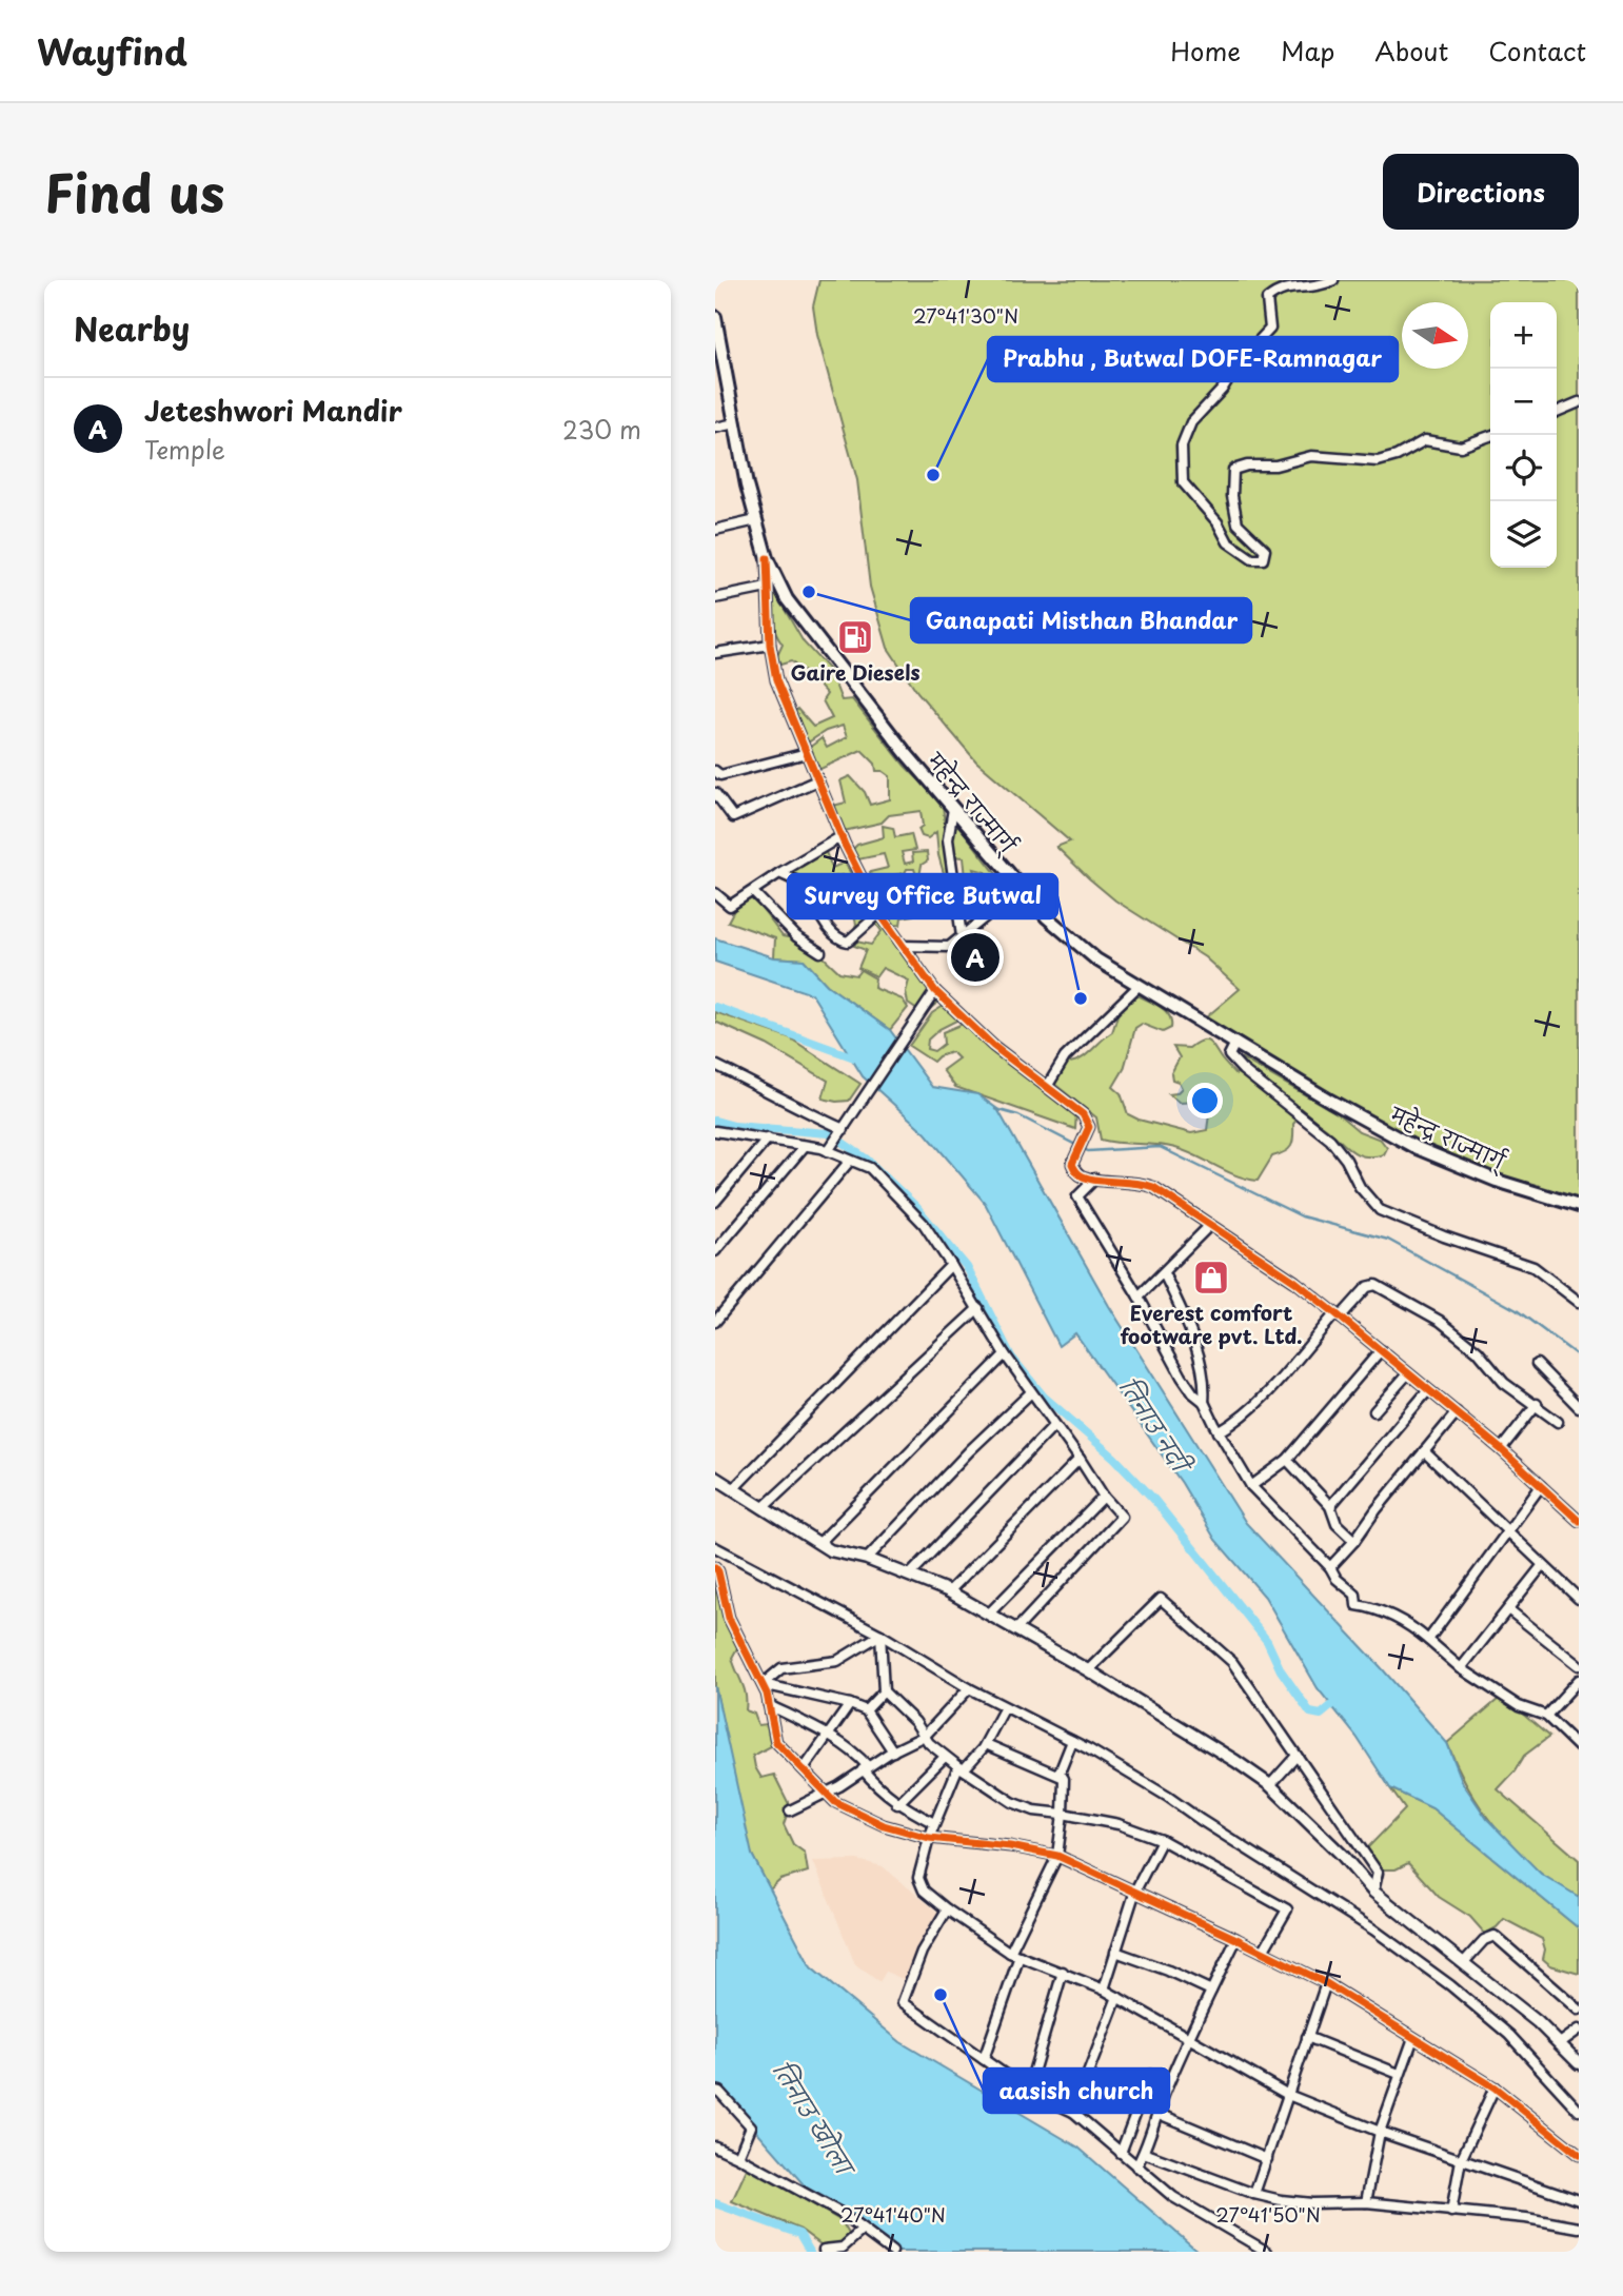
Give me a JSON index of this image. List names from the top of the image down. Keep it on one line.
{"streets":{"highway":["महेन्द्र राज्मार्ग्"]},"water":["तिनाउ नदी","तिनाउ खोला"],"places":{"other":["Prabhu , Butwal DOFE-Ramnagar","Ganapati Misthan Bhandar","Survey Office Butwal","aasish church"],"fuel station":["Gaire Diesels"],"shop":["Everest comfort footware pvt. Ltd."]},"north":"right","page":{"header":"Wayfind","nav":["Home","Map","About","Contact"],"title":"Find us","buttons":"Directions","heading":"Nearby","map_buttons":["+","−"],"list":[{"mark":"A","name":"Jeteshwori Mandir","note":"Temple","value":"230 m"}],"pins":"A"},"coordinates":["27°41'30\"N","27°41'40\"N","27°41'50\"N"]}
